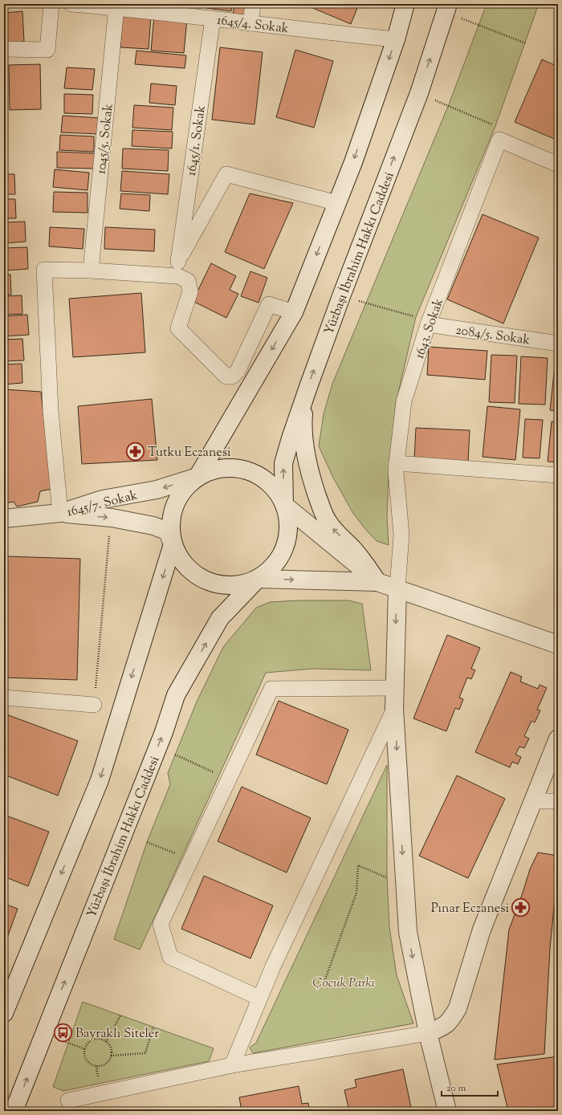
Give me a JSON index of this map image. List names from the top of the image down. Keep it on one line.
{"streets":{"main road":["Yüzbaşı İbrahim Hakkı Caddesi","1645/7. Sokak"],"street":["1645/4. Sokak","1045/5. Sokak","1645/1. Sokak","1643. Sokak","2084/5. Sokak"]},"crossings":[["1645/4. Sokak","1045/5. Sokak"],["1645/4. Sokak","1645/1. Sokak"],["1643. Sokak","2084/5. Sokak"]],"parks":["Çocuk Parkı"],"places":{"pharmacy":["Tutku Eczanesi","Pınar Eczanesi"],"bus stop":["Bayraklı Siteler"]},"scale_bar":"20 m"}
